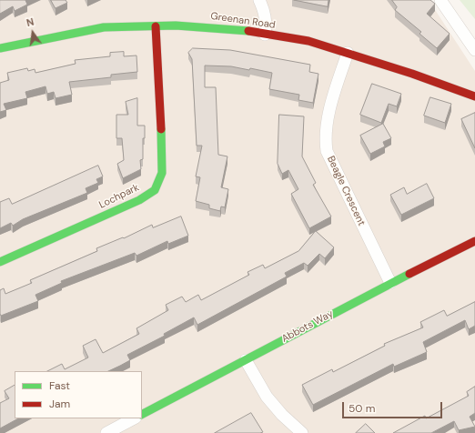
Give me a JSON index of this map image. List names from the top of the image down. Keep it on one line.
{"streets":{"street":["Greenan Road","Beagle Crescent","Lochpark","Abbots Way"]},"crossings":[["Greenan Road","Beagle Crescent"],["Greenan Road","Lochpark"],["Beagle Crescent","Abbots Way"]],"legend":["Fast","Jam"],"scale_bar":"50 m","north":"top"}
